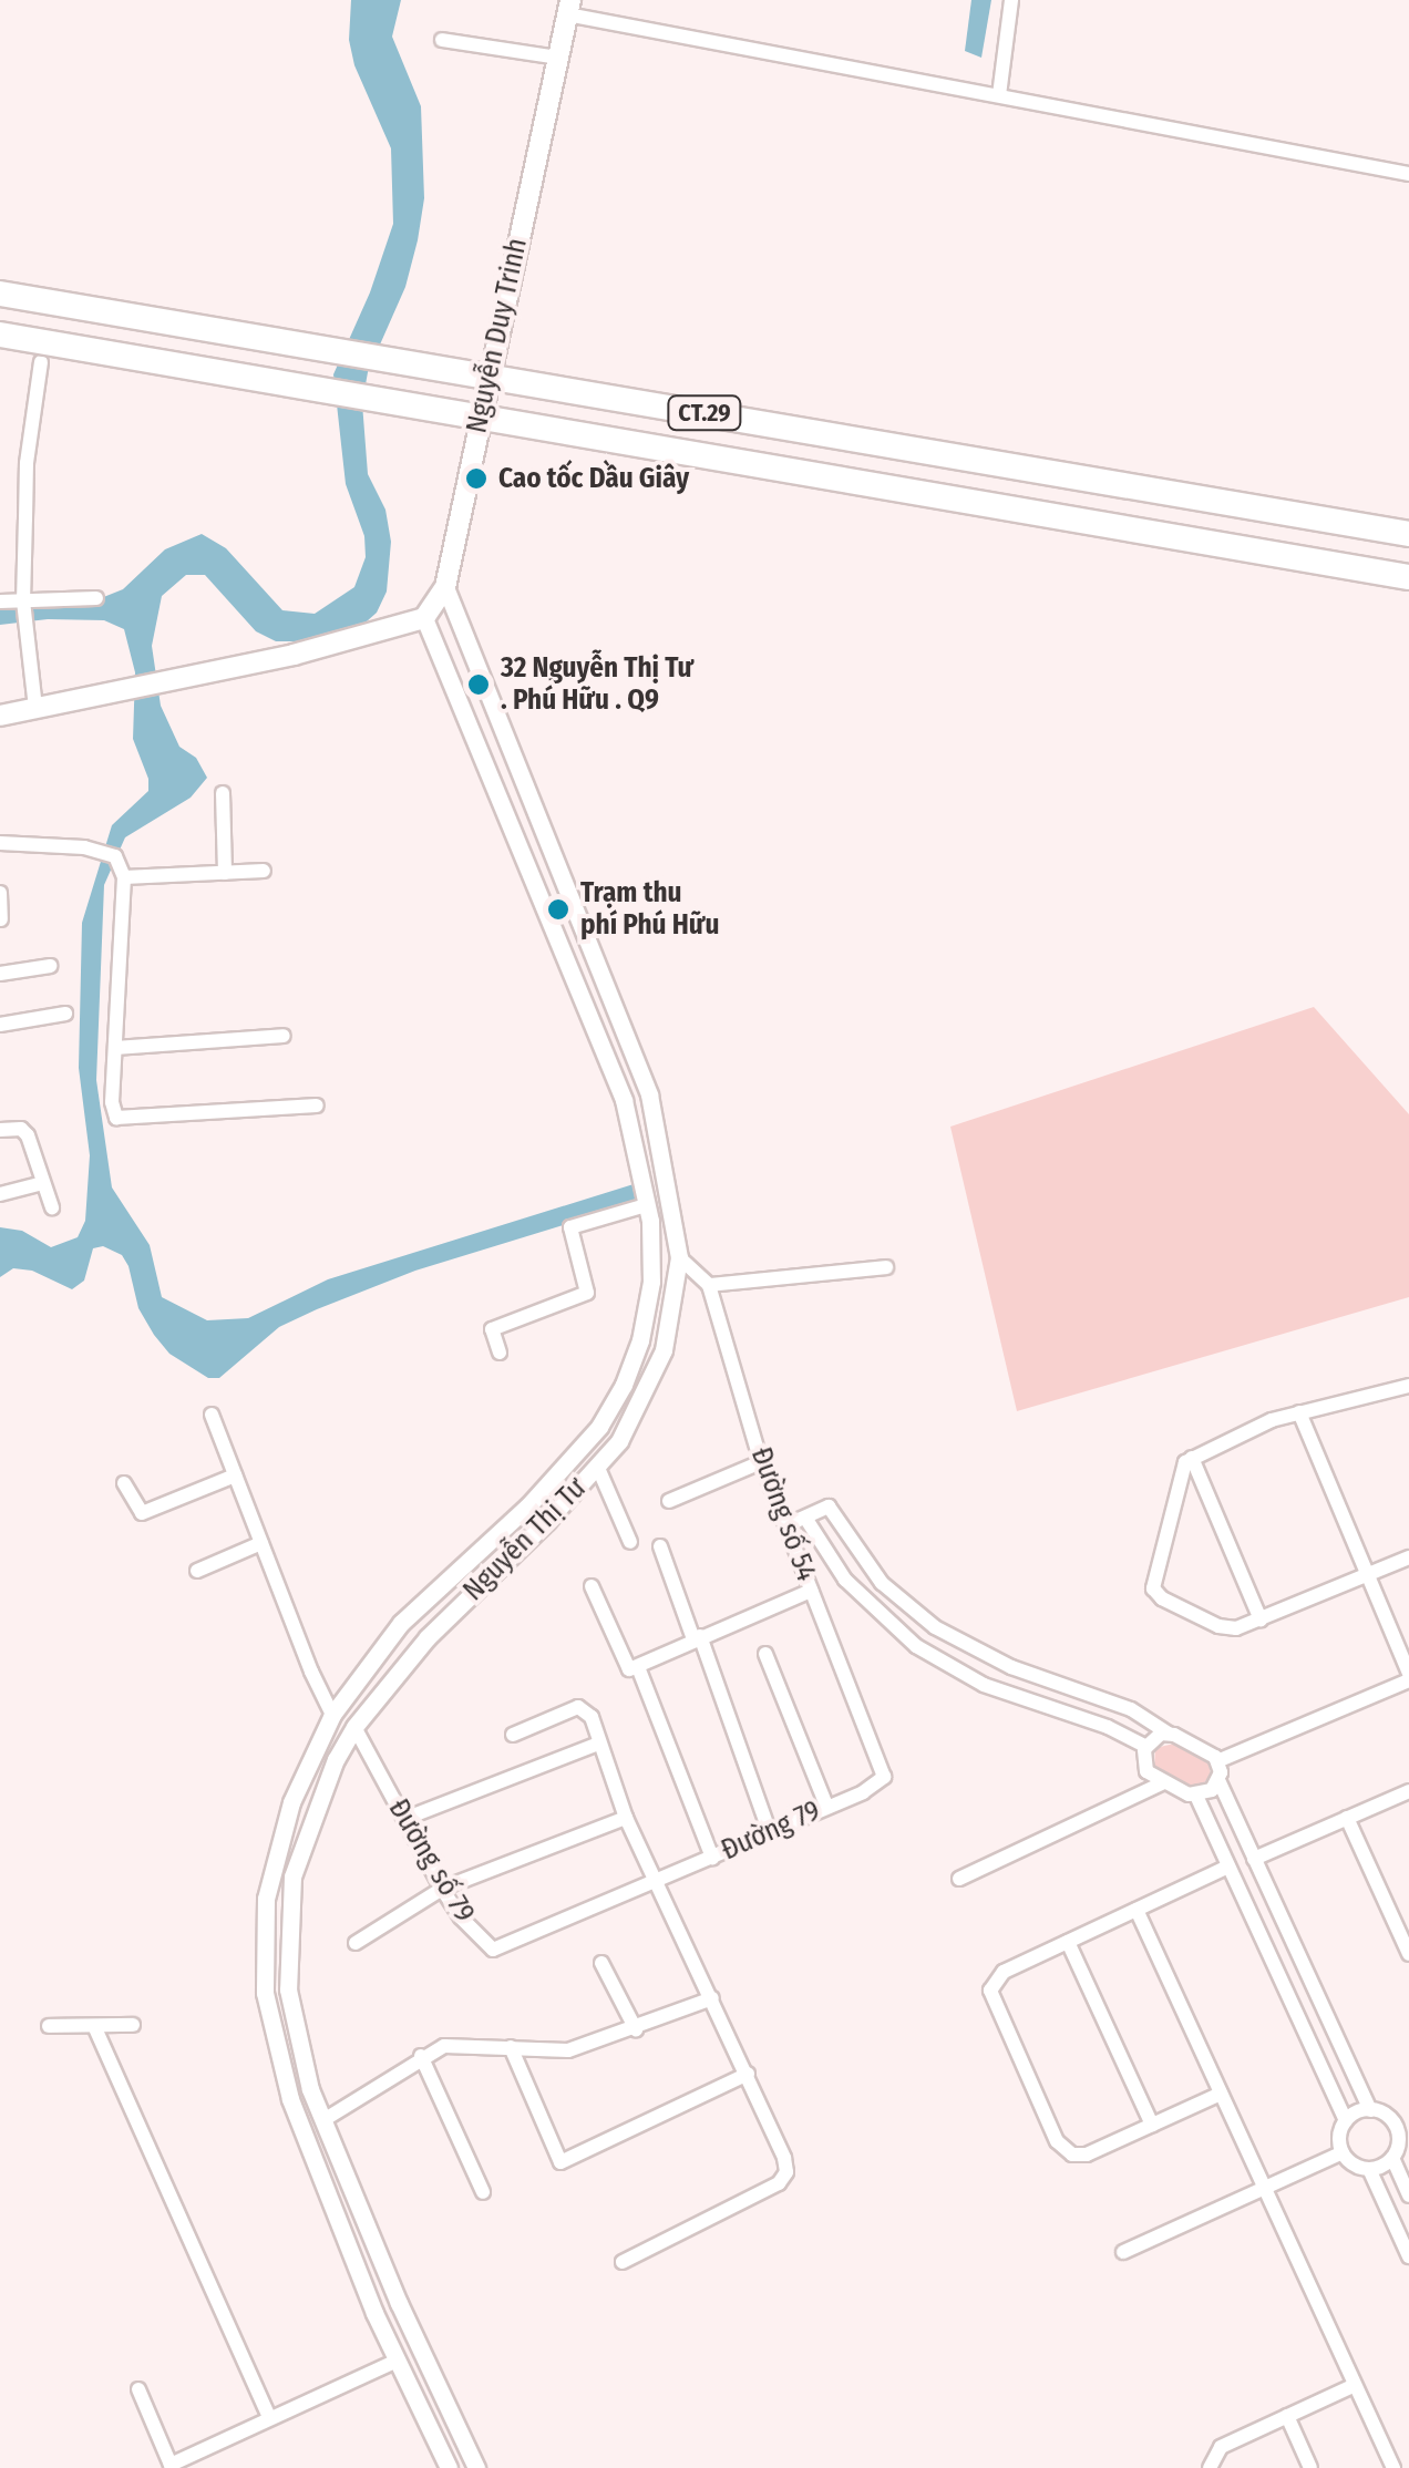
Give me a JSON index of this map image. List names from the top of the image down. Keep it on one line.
{"streets":{"highway":["CT.29"],"main road":["Nguyễn Duy Trinh"],"street":["Đường số 54","Nguyễn Thị Tư","Đường 79","Đường số 79"]},"crossings":[["Nguyễn Duy Trinh","Nguyễn Thị Tư"],["Đường số 54","Đường 79"],["Nguyễn Thị Tư","Đường số 79"],["Đường 79","Đường số 79"]],"places":["Cao tốc Dầu Giây","32 Nguyễn Thị Tư . Phú Hữu . Q9","Trạm thu phí Phú Hữu"]}
